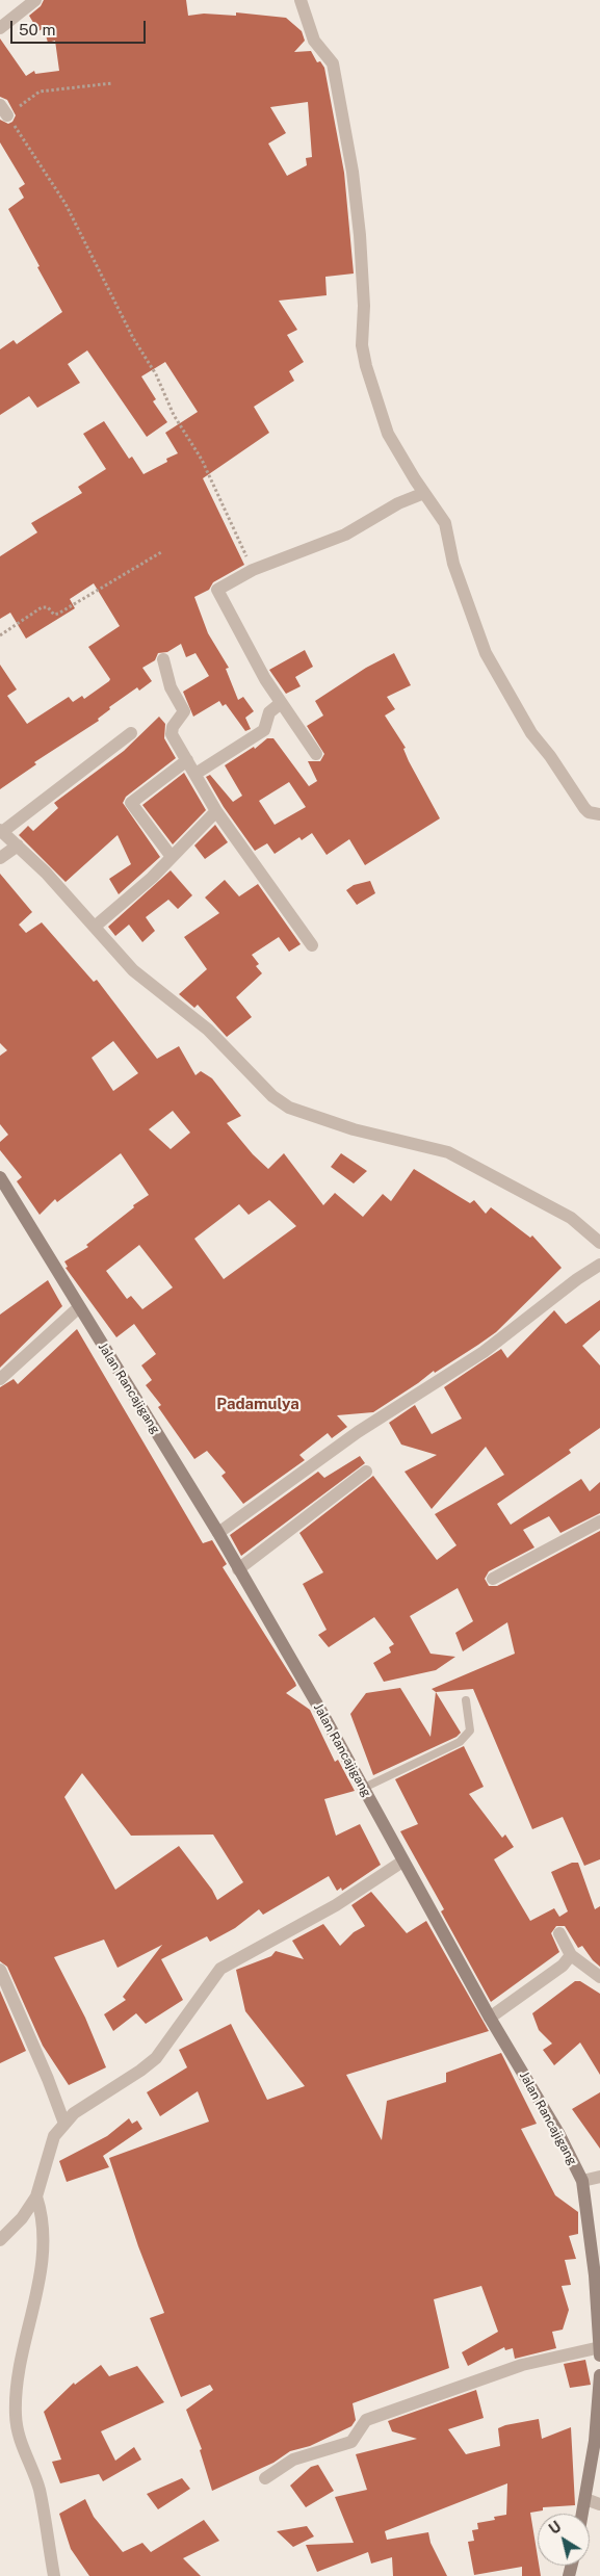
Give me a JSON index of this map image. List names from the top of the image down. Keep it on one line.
{"streets":{"main road":["Jalan Rancajigang"]},"districts":["Padamulya"],"scale_bar":"50 m","north":"top left"}
